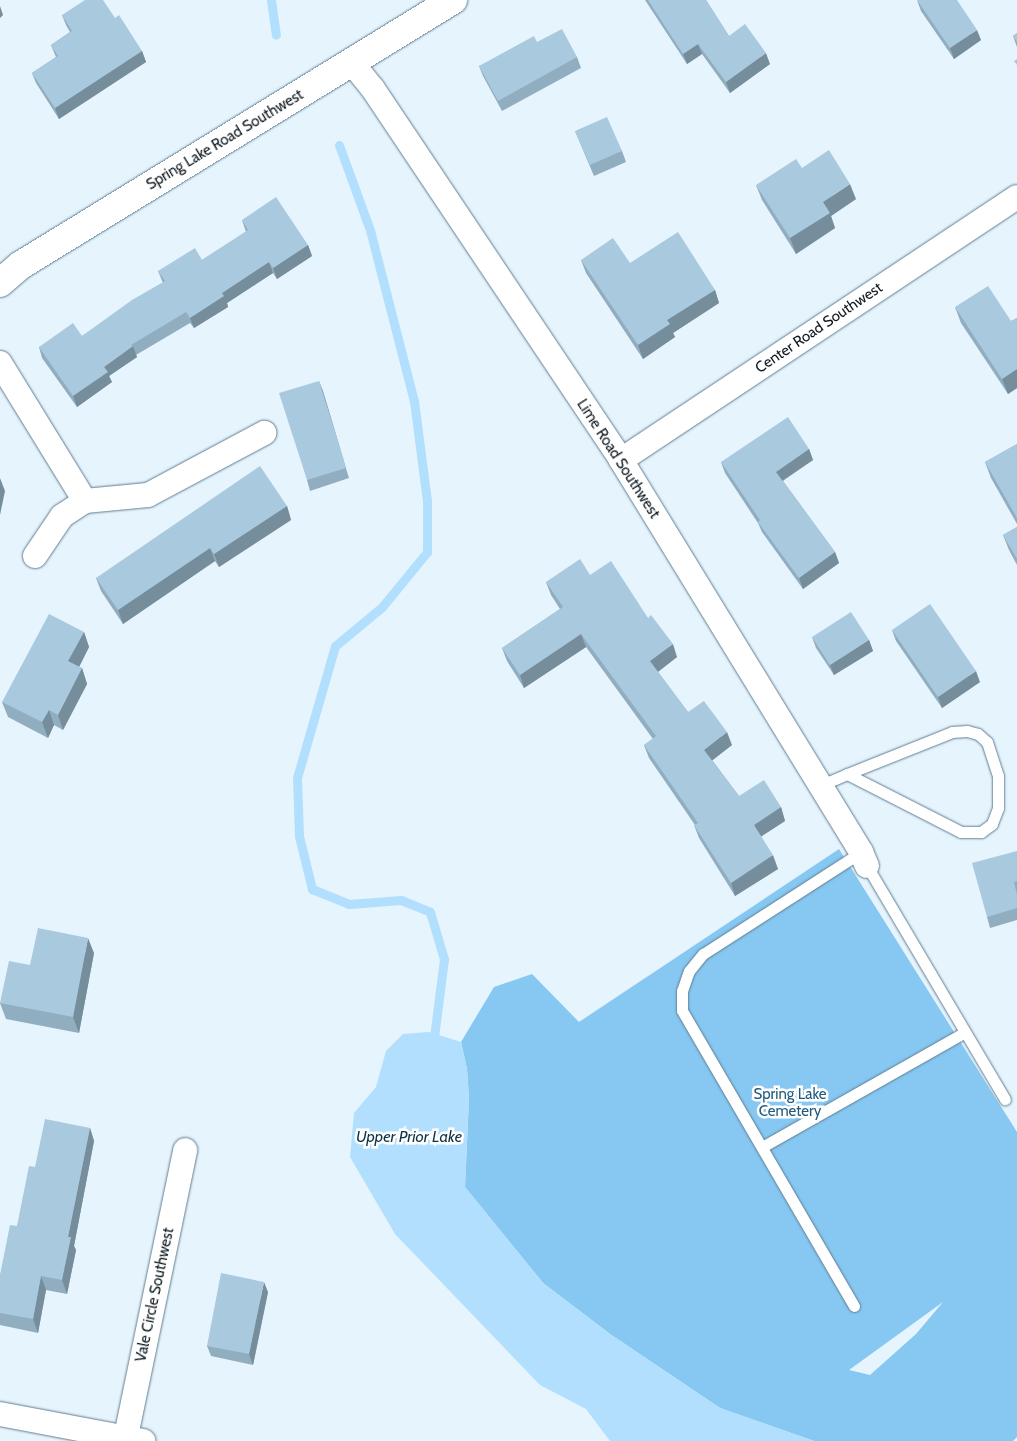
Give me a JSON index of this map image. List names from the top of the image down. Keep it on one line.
{"streets":{"street":["Spring Lake Road Southwest","Center Road Southwest","Lime Road Southwest","Vale Circle Southwest"]},"crossings":[["Spring Lake Road Southwest","Lime Road Southwest"],["Center Road Southwest","Lime Road Southwest"]],"water":["Upper Prior Lake"],"parks":["Spring Lake Cemetery"]}
